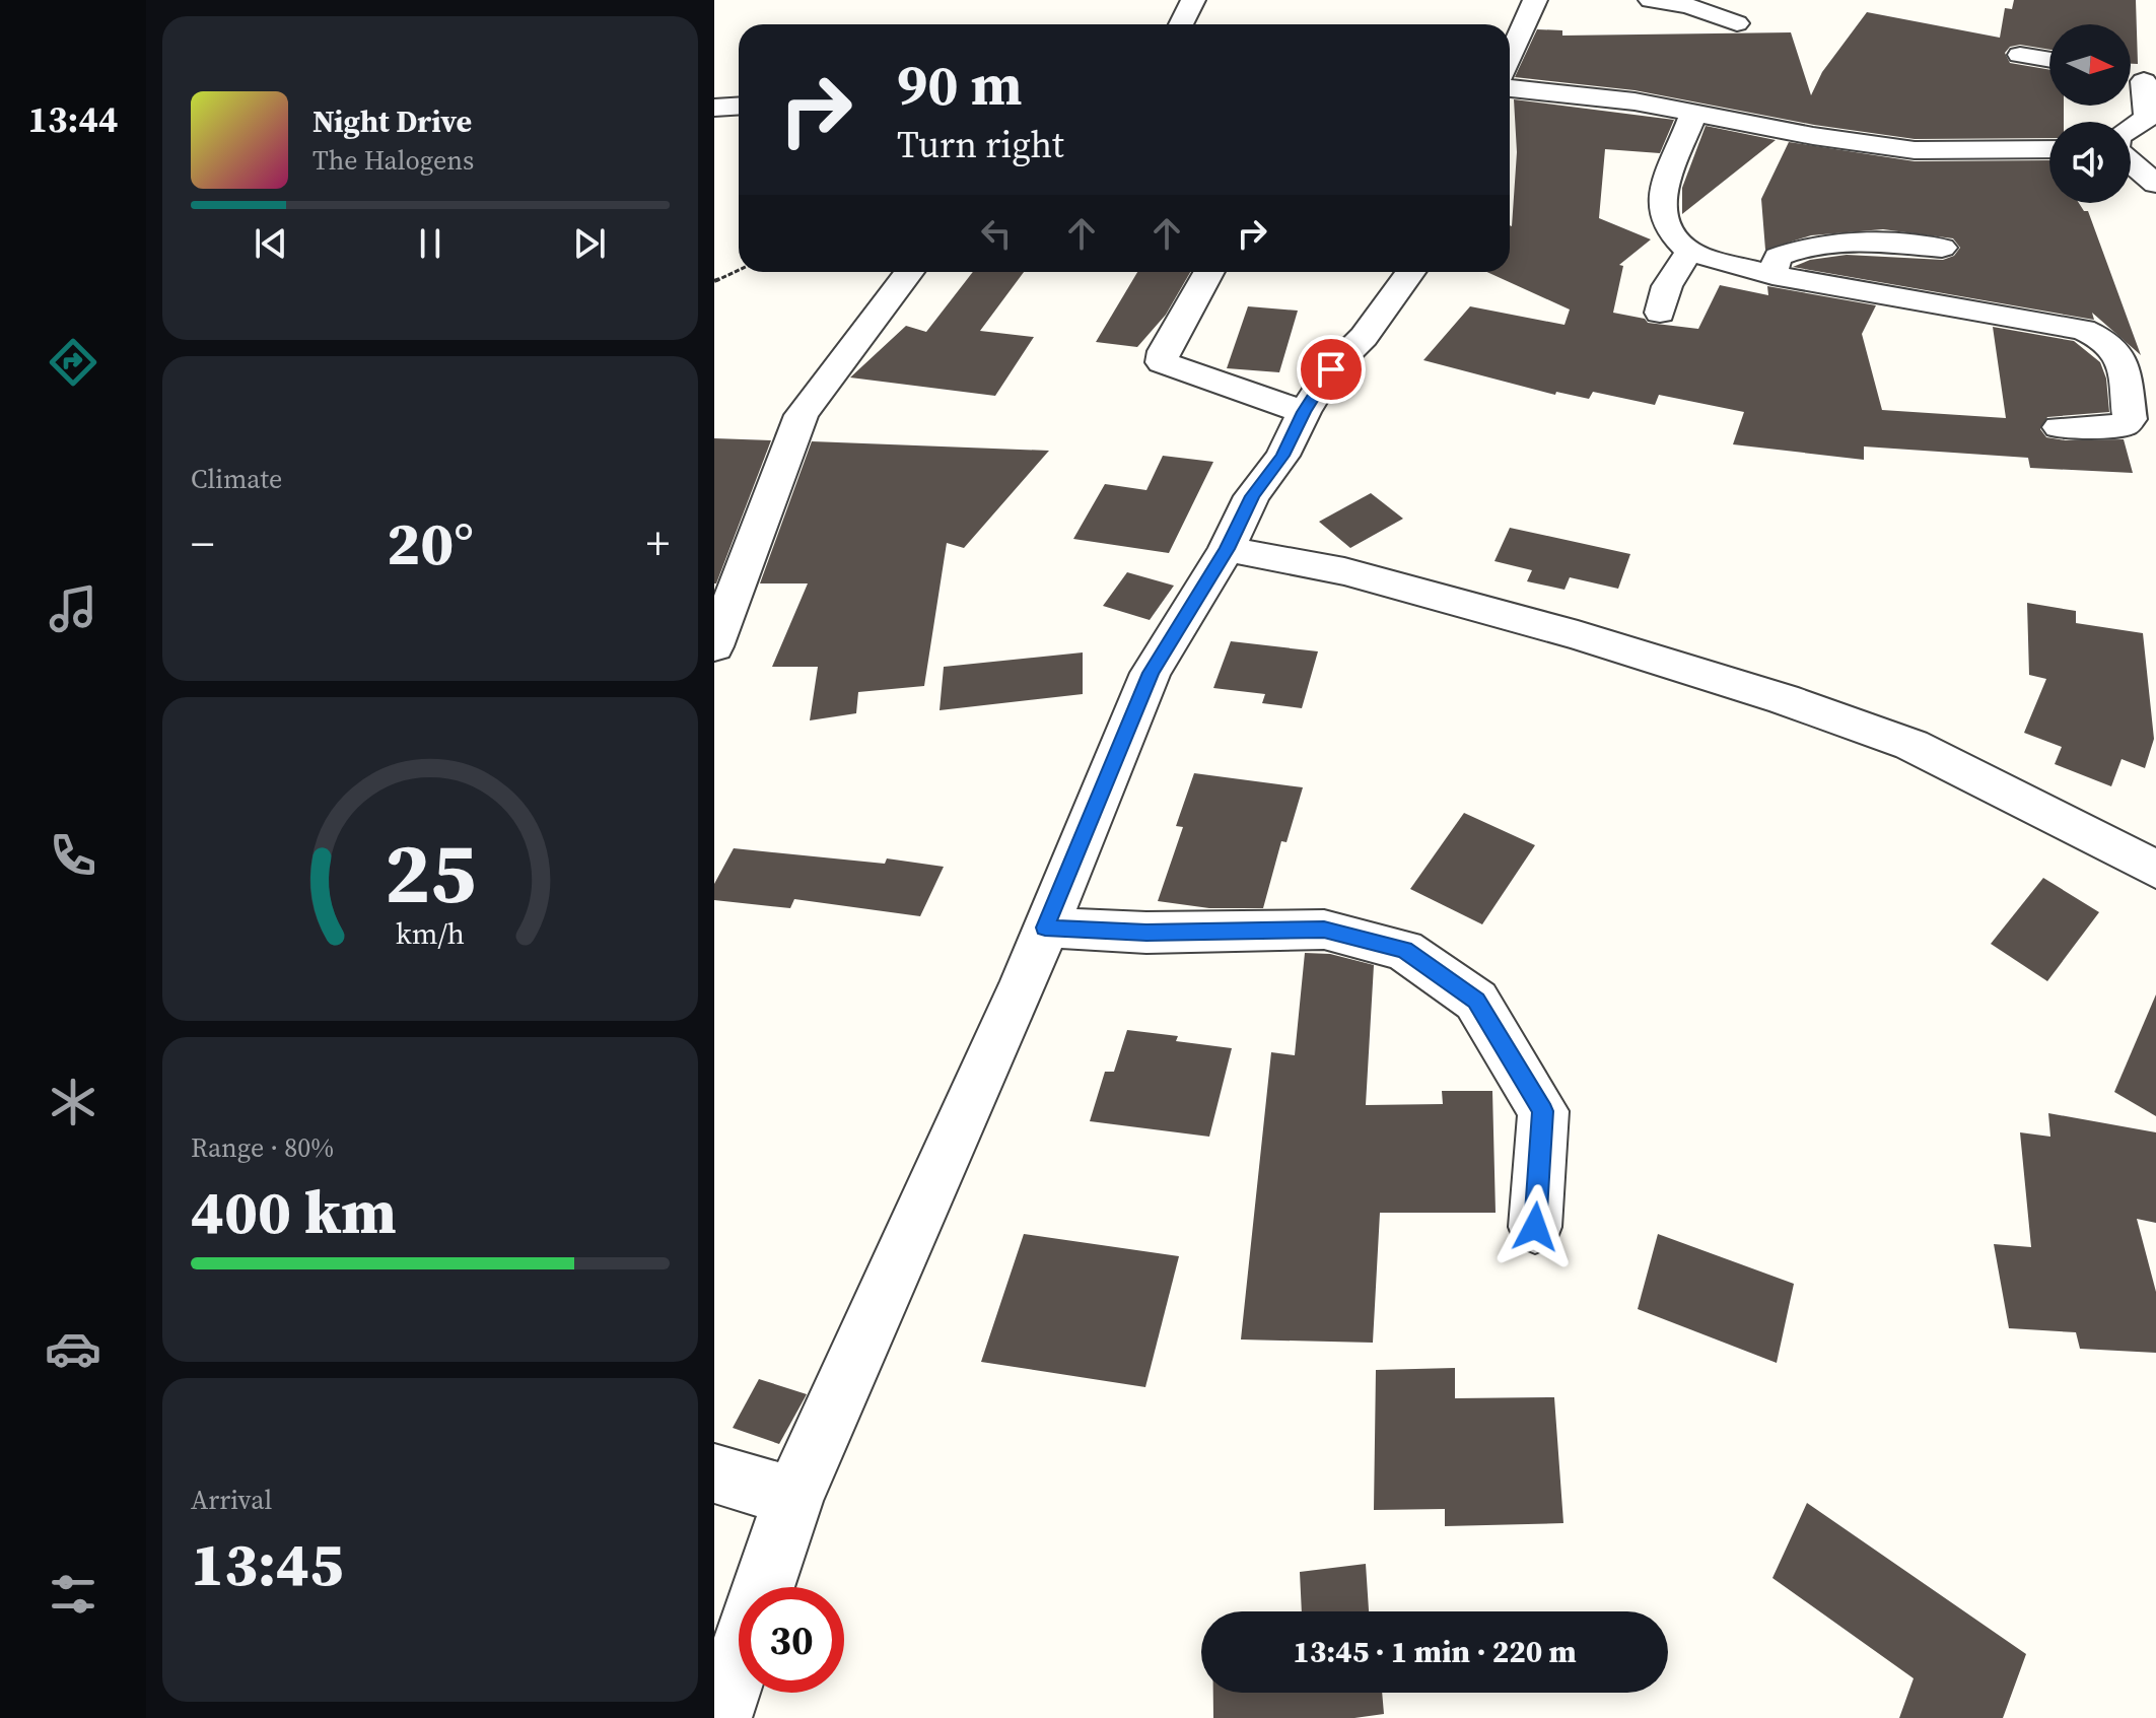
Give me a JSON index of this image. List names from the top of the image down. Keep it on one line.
{"north":"right","page":{"tabs":"13:44","turn":["90 m","Turn right"],"song":["Night Drive","The Halogens"],"tile":["Climate",["Range · 80%","400 km"],["Arrival","13:45"]],"heat":["−","20°","+"],"limit":"30","trip":"13:45 · 1 min · 220 m","gauge":["25","km/h"]}}
